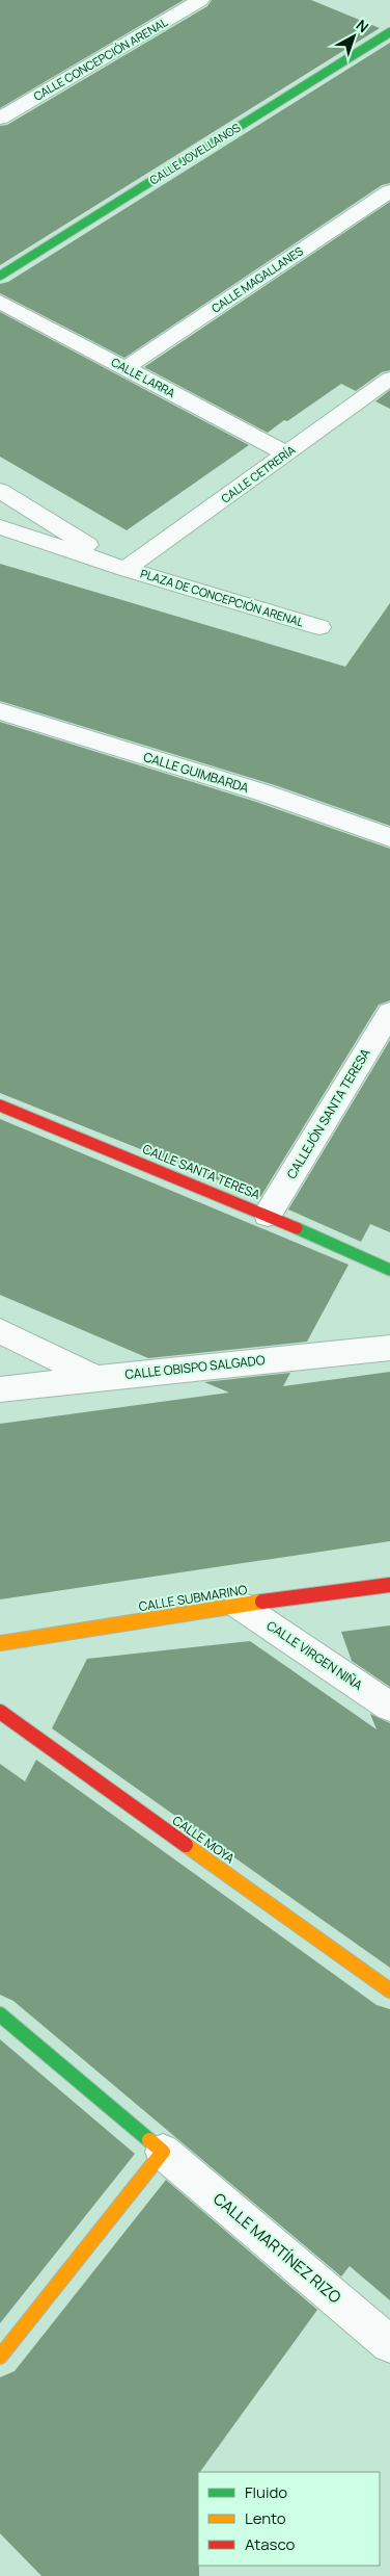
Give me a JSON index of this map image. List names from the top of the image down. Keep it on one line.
{"streets":{"street":["CALLE CONCEPCIÓN ARENAL","CALLE JOVELLANOS","CALLE MAGALLANES","CALLE LARRA","CALLE CETRERÍA","PLAZA DE CONCEPCIÓN ARENAL","CALLE GUIMBARDA","CALLEJÓN SANTA TERESA","CALLE SANTA TERESA","CALLE OBISPO SALGADO","CALLE SUBMARINO","CALLE VIRGEN NIÑA","CALLE MOYA","CALLE MARTÍNEZ RIZO"]},"crossings":[["CALLE MAGALLANES","CALLE LARRA"],["CALLE LARRA","CALLE CETRERÍA"],["CALLE CETRERÍA","PLAZA DE CONCEPCIÓN ARENAL"],["CALLEJÓN SANTA TERESA","CALLE SANTA TERESA"],["CALLE SUBMARINO","CALLE VIRGEN NIÑA"]],"legend":["Fluido","Lento","Atasco"],"north":"top right"}
